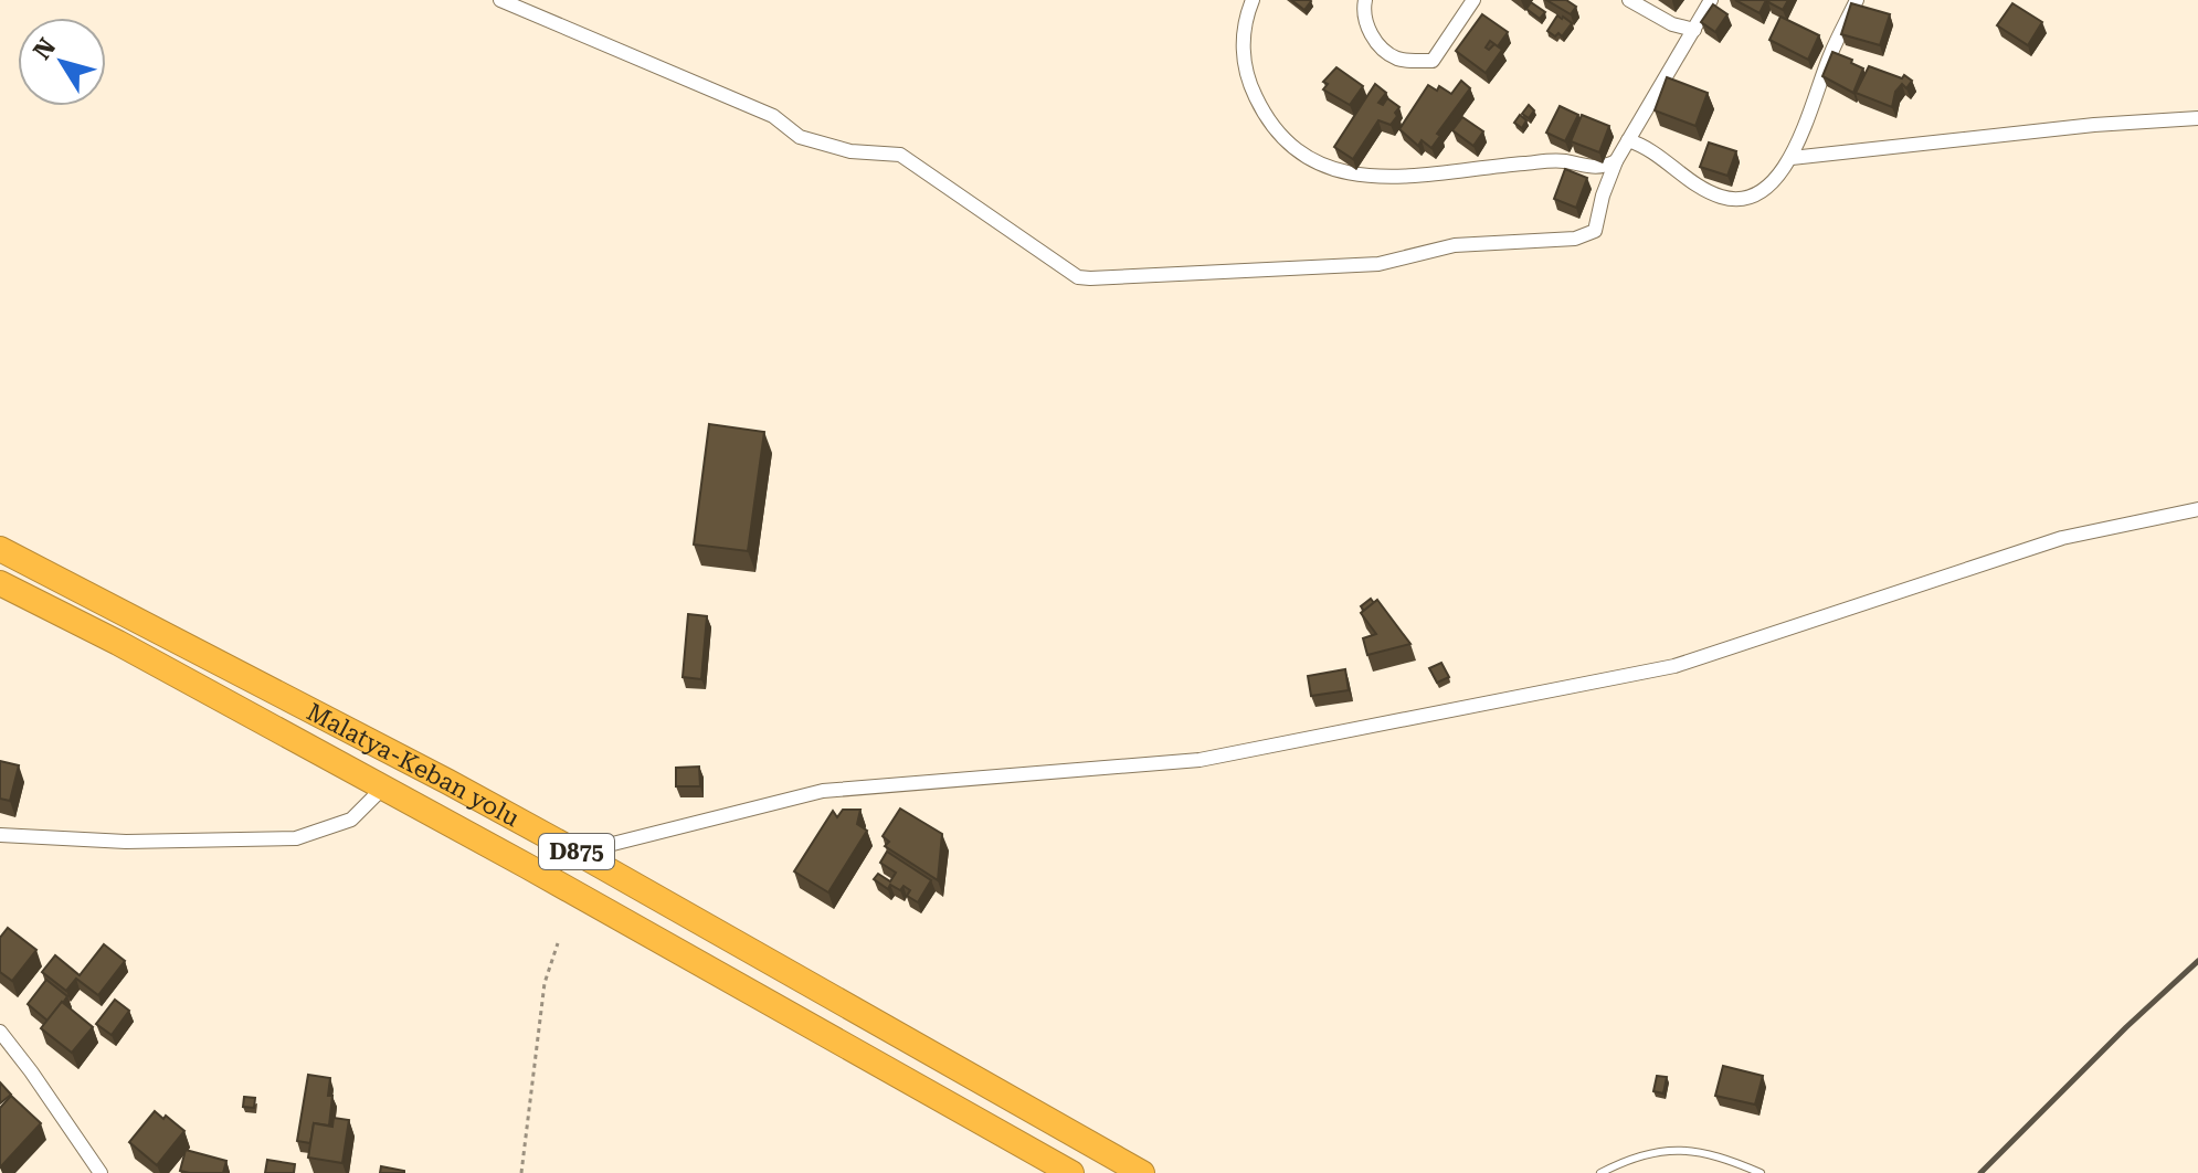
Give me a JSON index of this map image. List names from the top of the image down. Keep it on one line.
{"streets":{"highway":["Malatya-Keban yolu","D875"]},"north":"top left"}
